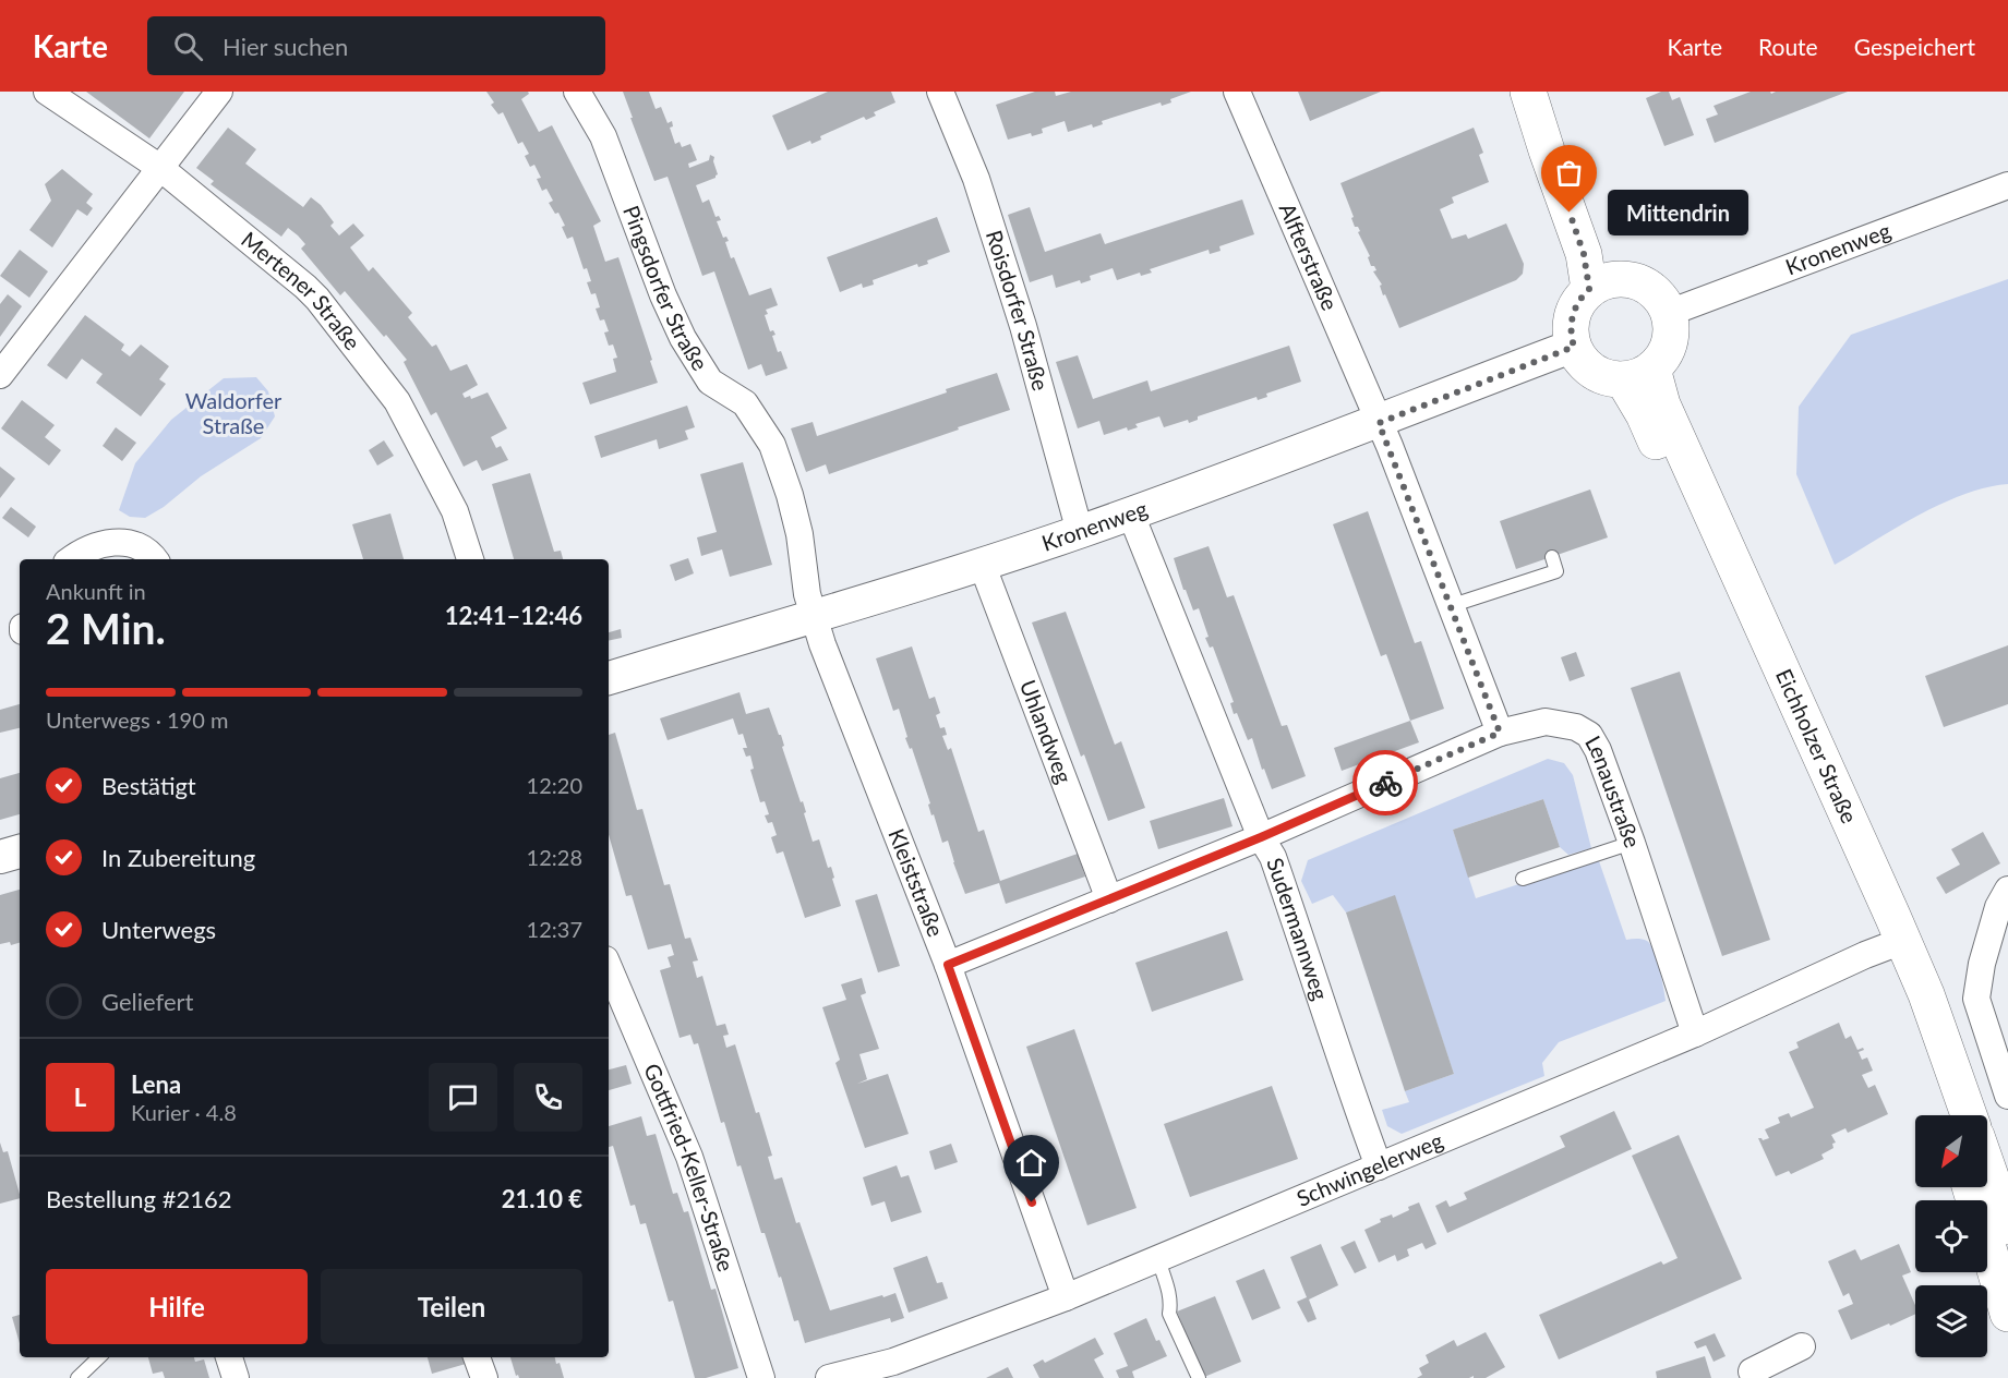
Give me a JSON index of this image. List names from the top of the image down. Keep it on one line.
{"streets":{"main road":["Eichholzer Straße"],"street":["Kronenweg","Alfterstraße","Pingsdorfer Straße","Mertener Straße","Roisdorfer Straße","Uhlandweg","Lenaustraße","Kleiststraße","Sudermannweg","Gottfried-Keller-Straße","Schwingelerweg"]},"crossings":[["Kronenweg","Alfterstraße"],["Kronenweg","Pingsdorfer Straße"],["Kronenweg","Roisdorfer Straße"],["Kronenweg","Uhlandweg"],["Kronenweg","Eichholzer Straße"],["Kronenweg","Kleiststraße"],["Kronenweg","Sudermannweg"],["Pingsdorfer Straße","Kleiststraße"],["Eichholzer Straße","Schwingelerweg"],["Lenaustraße","Schwingelerweg"],["Kleiststraße","Schwingelerweg"],["Sudermannweg","Schwingelerweg"]],"parks":["Waldorfer Straße"],"places":["Mittendrin"],"north":"bottom left","page":{"header":"Karte","search":"Hier suchen","nav":["Karte","Route","Gespeichert"],"bubble":"Mittendrin","heading":["2 Min.","Ankunft in","12:41–12:46"],"panel":["Lena","Kurier · 4.8","Bestellung #2162","21.10 €"],"bar":"Unterwegs · 190 m","list":[["Bestätigt","12:20"],["In Zubereitung","12:28"],["Unterwegs","12:37"],"Geliefert"],"round":"L","buttons":["Hilfe","Teilen"]}}
